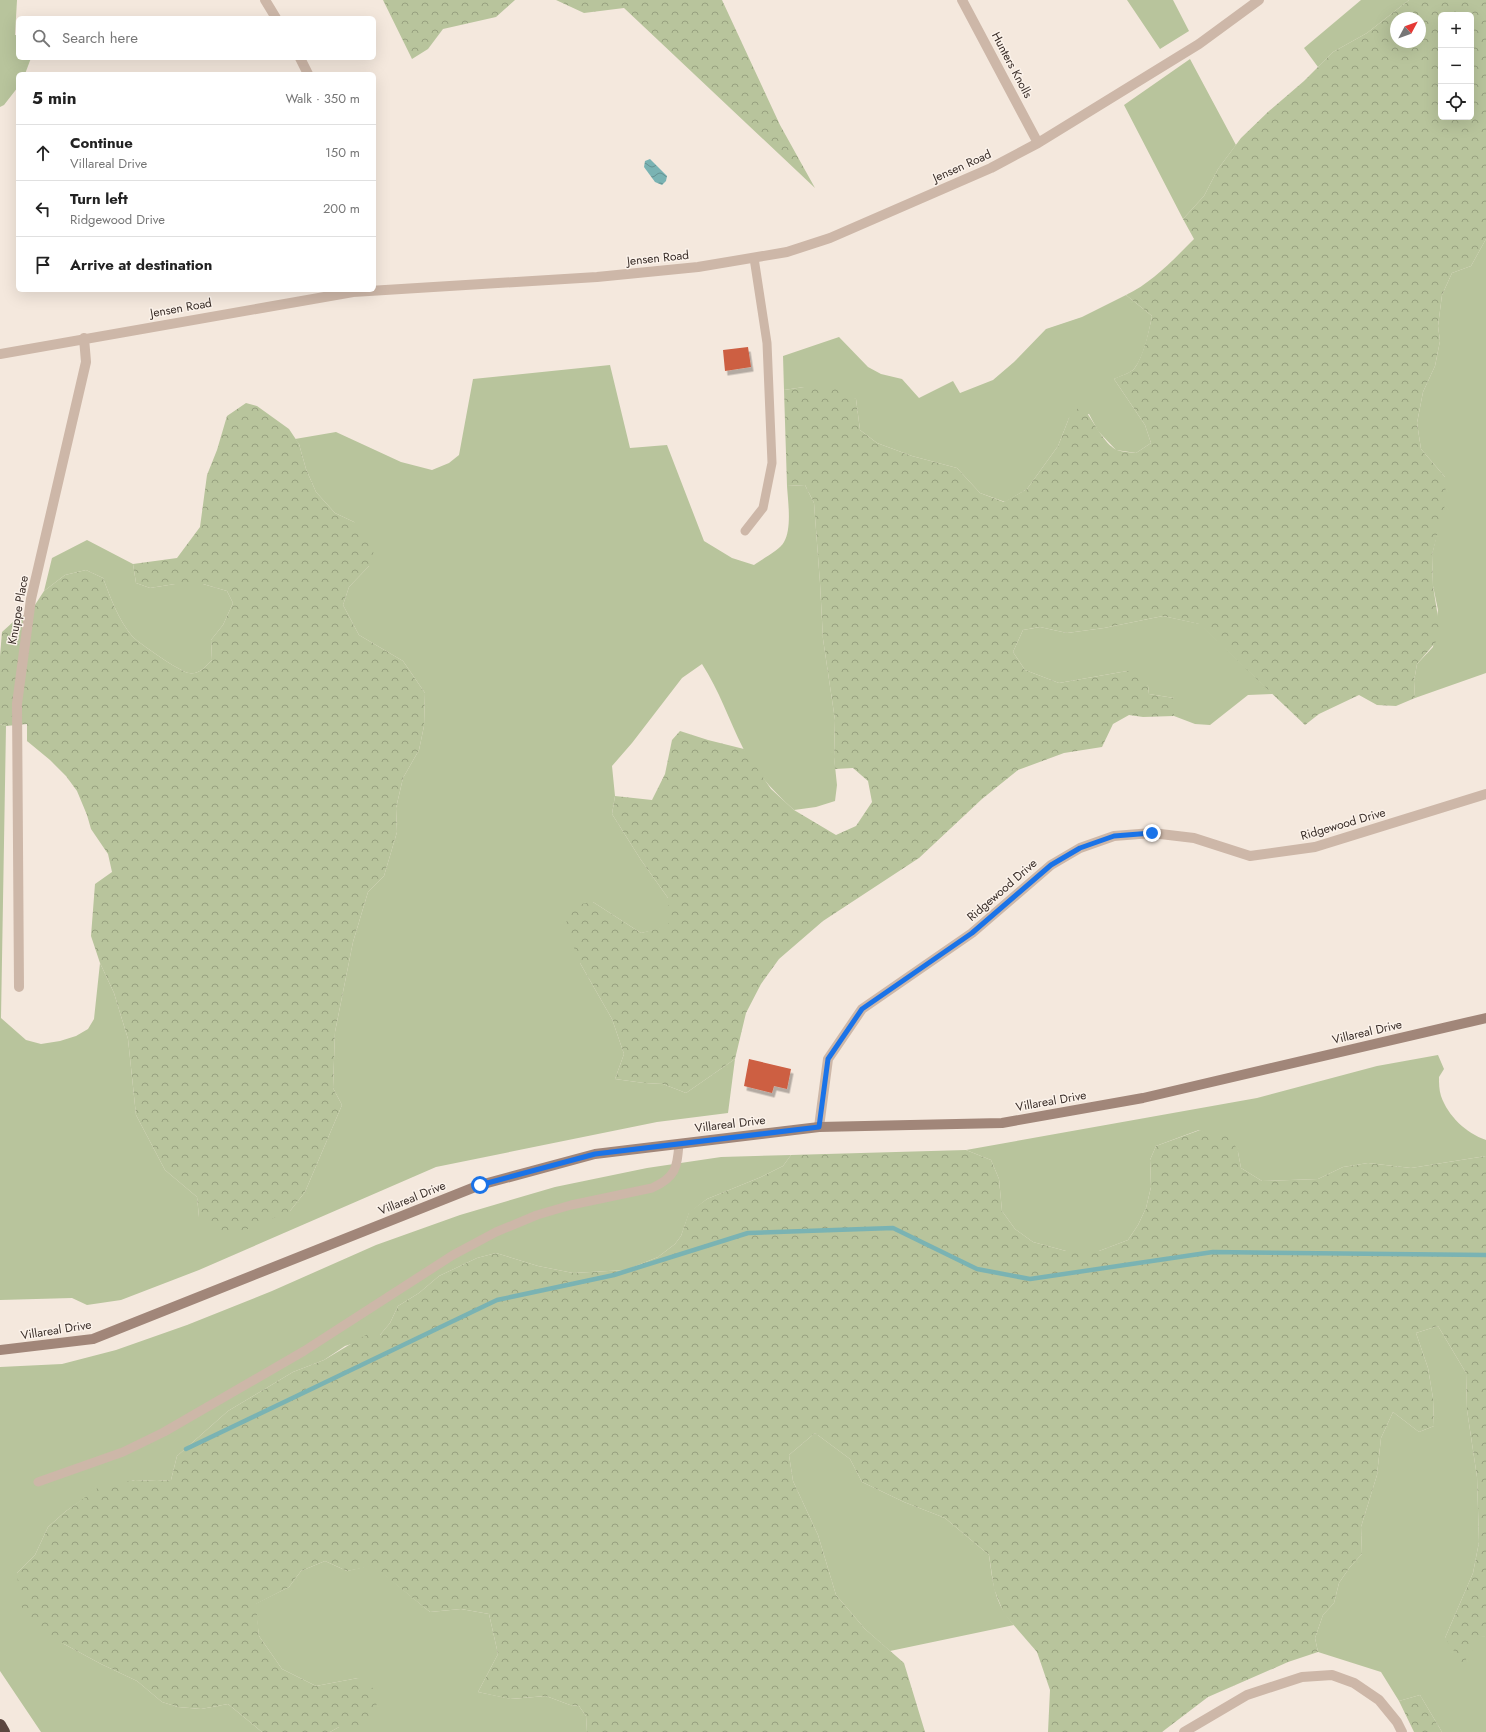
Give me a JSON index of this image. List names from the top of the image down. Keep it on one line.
{"streets":{"street":["Hunters Knolls","Jensen Road","Knuppe Place","Ridgewood Drive","Villareal Drive"]},"crossings":[["Hunters Knolls","Jensen Road"],["Jensen Road","Knuppe Place"],["Ridgewood Drive","Villareal Drive"]],"north":"top right","page":{"map_buttons":["+","−"],"search":"Search here","heading":["5 min","Walk · 350 m"],"list":[["Continue","Villareal Drive","150 m"],["Turn left","Ridgewood Drive","200 m"],"Arrive at destination"]}}
